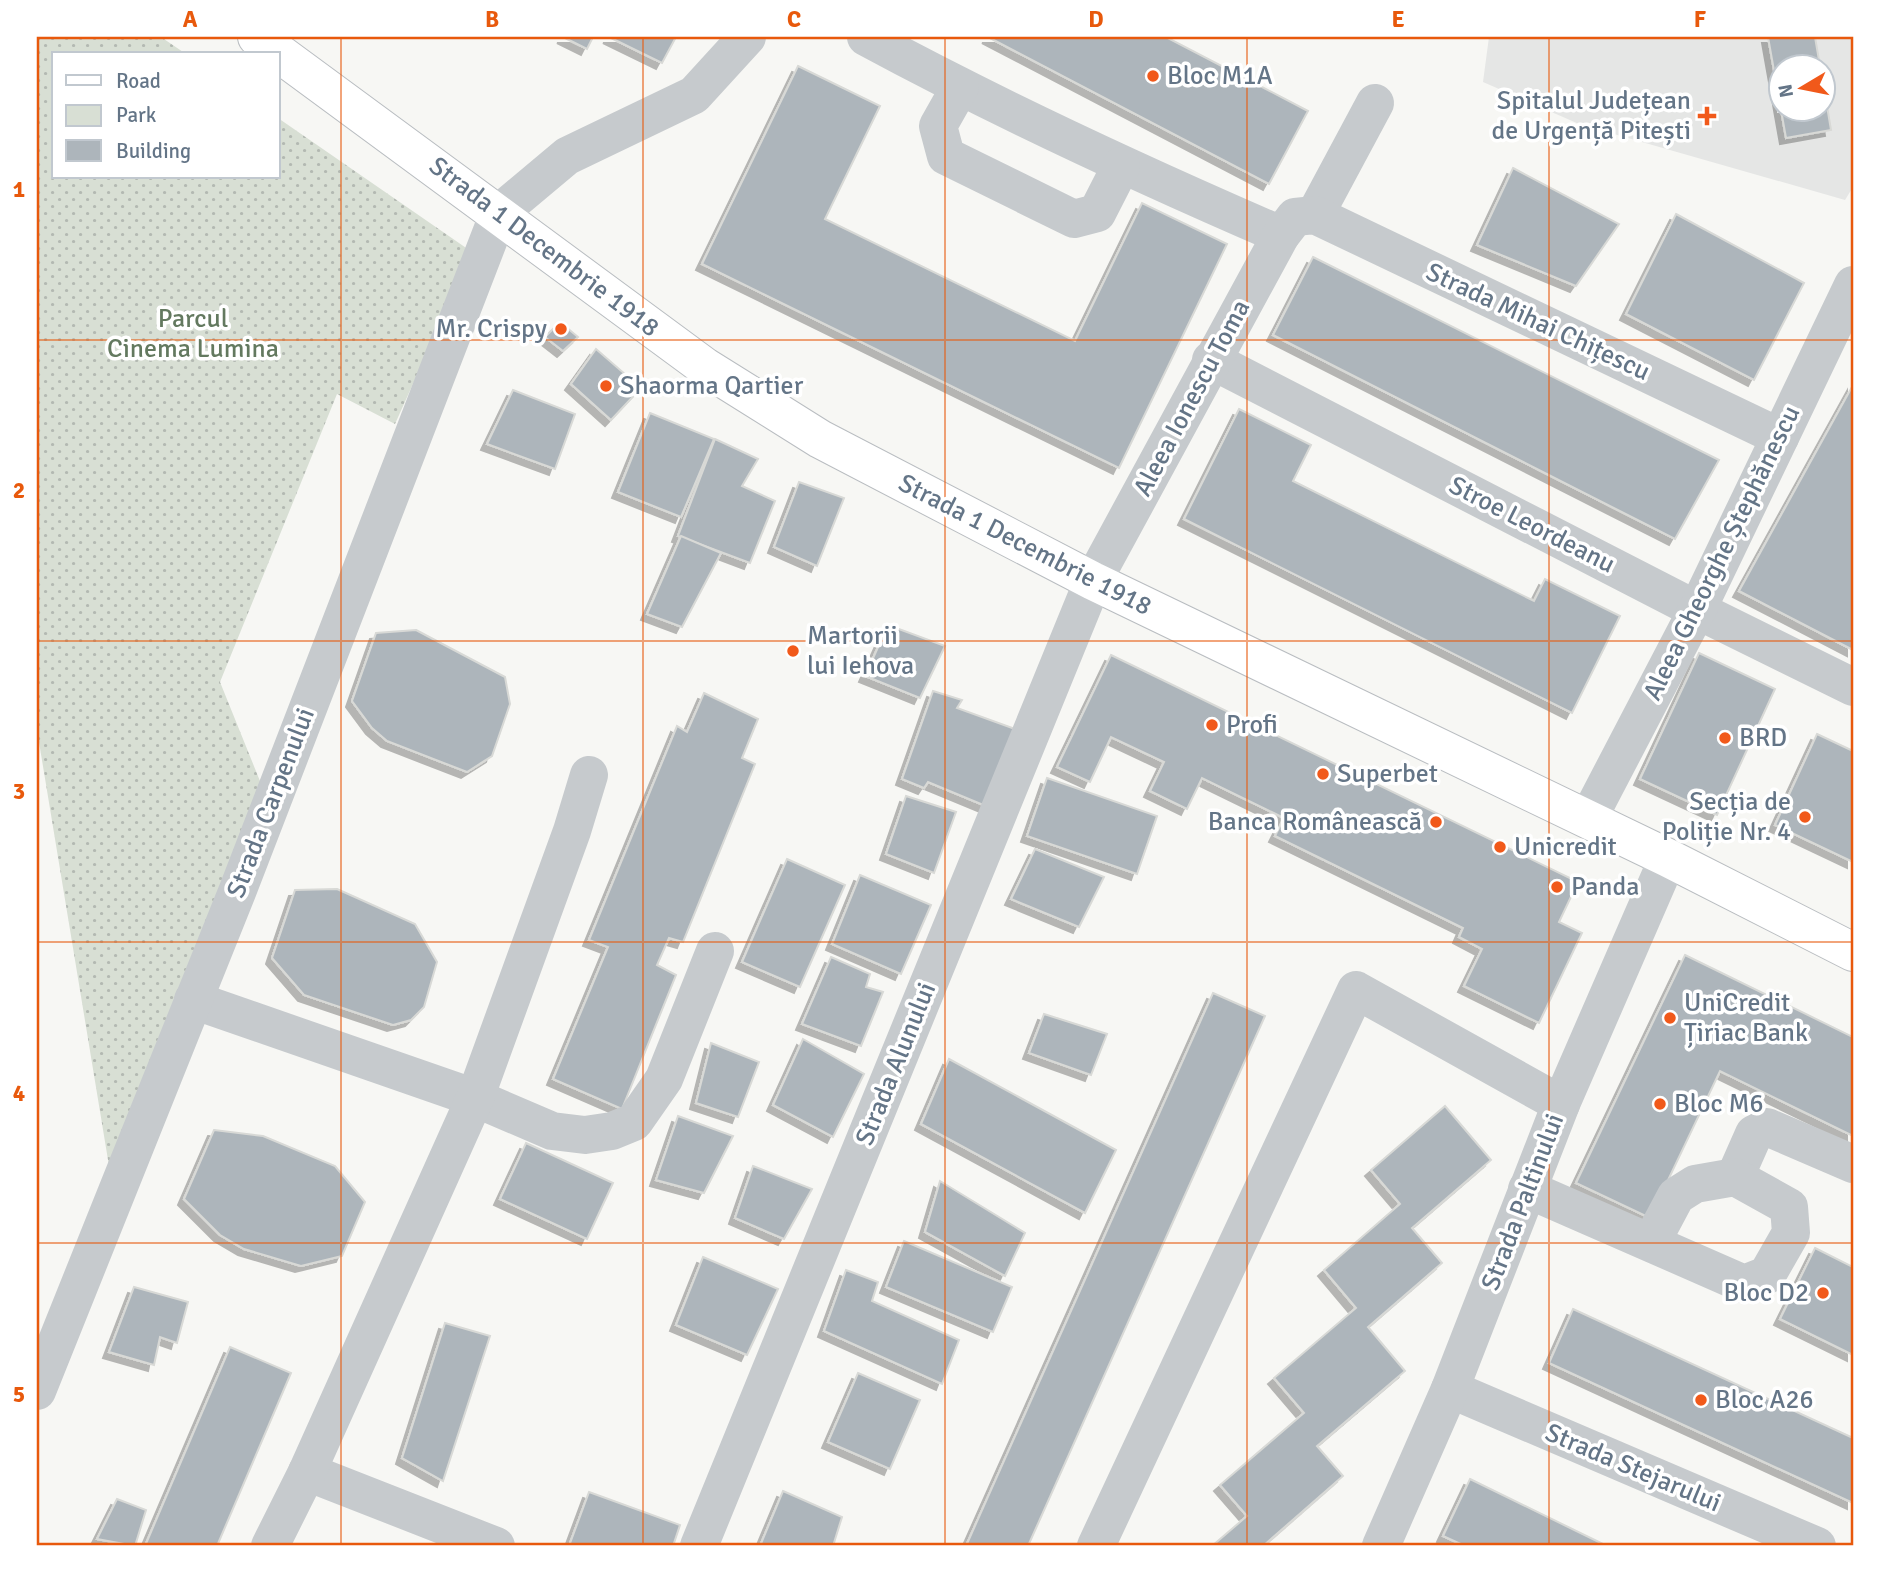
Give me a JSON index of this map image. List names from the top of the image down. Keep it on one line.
{"streets":{"main road":["Strada 1 Decembrie 1918"],"street":["Strada Mihai Chițescu","Aleea Ionescu Toma","Stroe Leordeanu","Aleea Gheorghe Ștephănescu","Strada Carpenului","Strada Alunului","Strada Paltinului","Strada Stejarului"]},"crossings":[["Strada 1 Decembrie 1918","Aleea Ionescu Toma"],["Strada 1 Decembrie 1918","Aleea Gheorghe Ștephănescu"],["Strada 1 Decembrie 1918","Strada Carpenului"],["Strada 1 Decembrie 1918","Strada Alunului"],["Strada 1 Decembrie 1918","Strada Paltinului"],["Strada Mihai Chițescu","Aleea Ionescu Toma"],["Strada Mihai Chițescu","Aleea Gheorghe Ștephănescu"],["Aleea Ionescu Toma","Stroe Leordeanu"],["Aleea Ionescu Toma","Strada Alunului"],["Stroe Leordeanu","Aleea Gheorghe Ștephănescu"],["Strada Paltinului","Strada Stejarului"]],"parks":["Parcul Cinema Lumina"],"places":{"other":["Bloc M1A","Mr. Crispy","Shaorma Qartier","Martorii lui Iehova","Profi","BRD","Superbet","Secția de Poliție Nr. 4","Banca Românească","Unicredit","Panda","UniCredit Țiriac Bank","Bloc M6","Bloc D2","Bloc A26"],"health":["Spitalul Județean de Urgență Pitești"]},"legend":["Road","Park","Building"],"north":"left","grid":{"columns":["A","B","C","D","E","F"],"rows":["1","2","3","4","5"]}}
